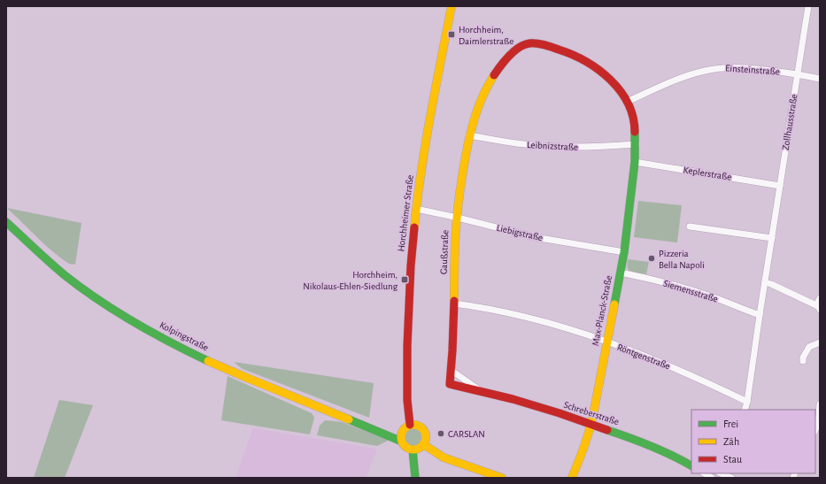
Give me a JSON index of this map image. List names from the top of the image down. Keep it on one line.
{"streets":{"street":["Einsteinstraße","Zollhausstraße","Leibnizstraße","Keplerstraße","Horchheimer Straße","Liebigstraße","Gaußstraße","Siemensstraße","Max-Planck-Straße","Kolpingstraße","Röntgenstraße","Schreberstraße"]},"crossings":[["Einsteinstraße","Zollhausstraße"],["Einsteinstraße","Gaußstraße"],["Einsteinstraße","Max-Planck-Straße"],["Zollhausstraße","Keplerstraße"],["Zollhausstraße","Siemensstraße"],["Zollhausstraße","Röntgenstraße"],["Leibnizstraße","Gaußstraße"],["Leibnizstraße","Max-Planck-Straße"],["Keplerstraße","Max-Planck-Straße"],["Horchheimer Straße","Liebigstraße"],["Horchheimer Straße","Kolpingstraße"],["Liebigstraße","Gaußstraße"],["Liebigstraße","Max-Planck-Straße"],["Gaußstraße","Max-Planck-Straße"],["Gaußstraße","Röntgenstraße"],["Gaußstraße","Schreberstraße"],["Siemensstraße","Max-Planck-Straße"],["Max-Planck-Straße","Röntgenstraße"],["Max-Planck-Straße","Schreberstraße"]],"places":{"transit":["Horchheim, Daimlerstraße","Horchheim, Nikolaus-Ehlen-Siedlung"],"other":["Pizzeria Bella Napoli","CARSLAN"]},"legend":["Frei","Zäh","Stau"]}
